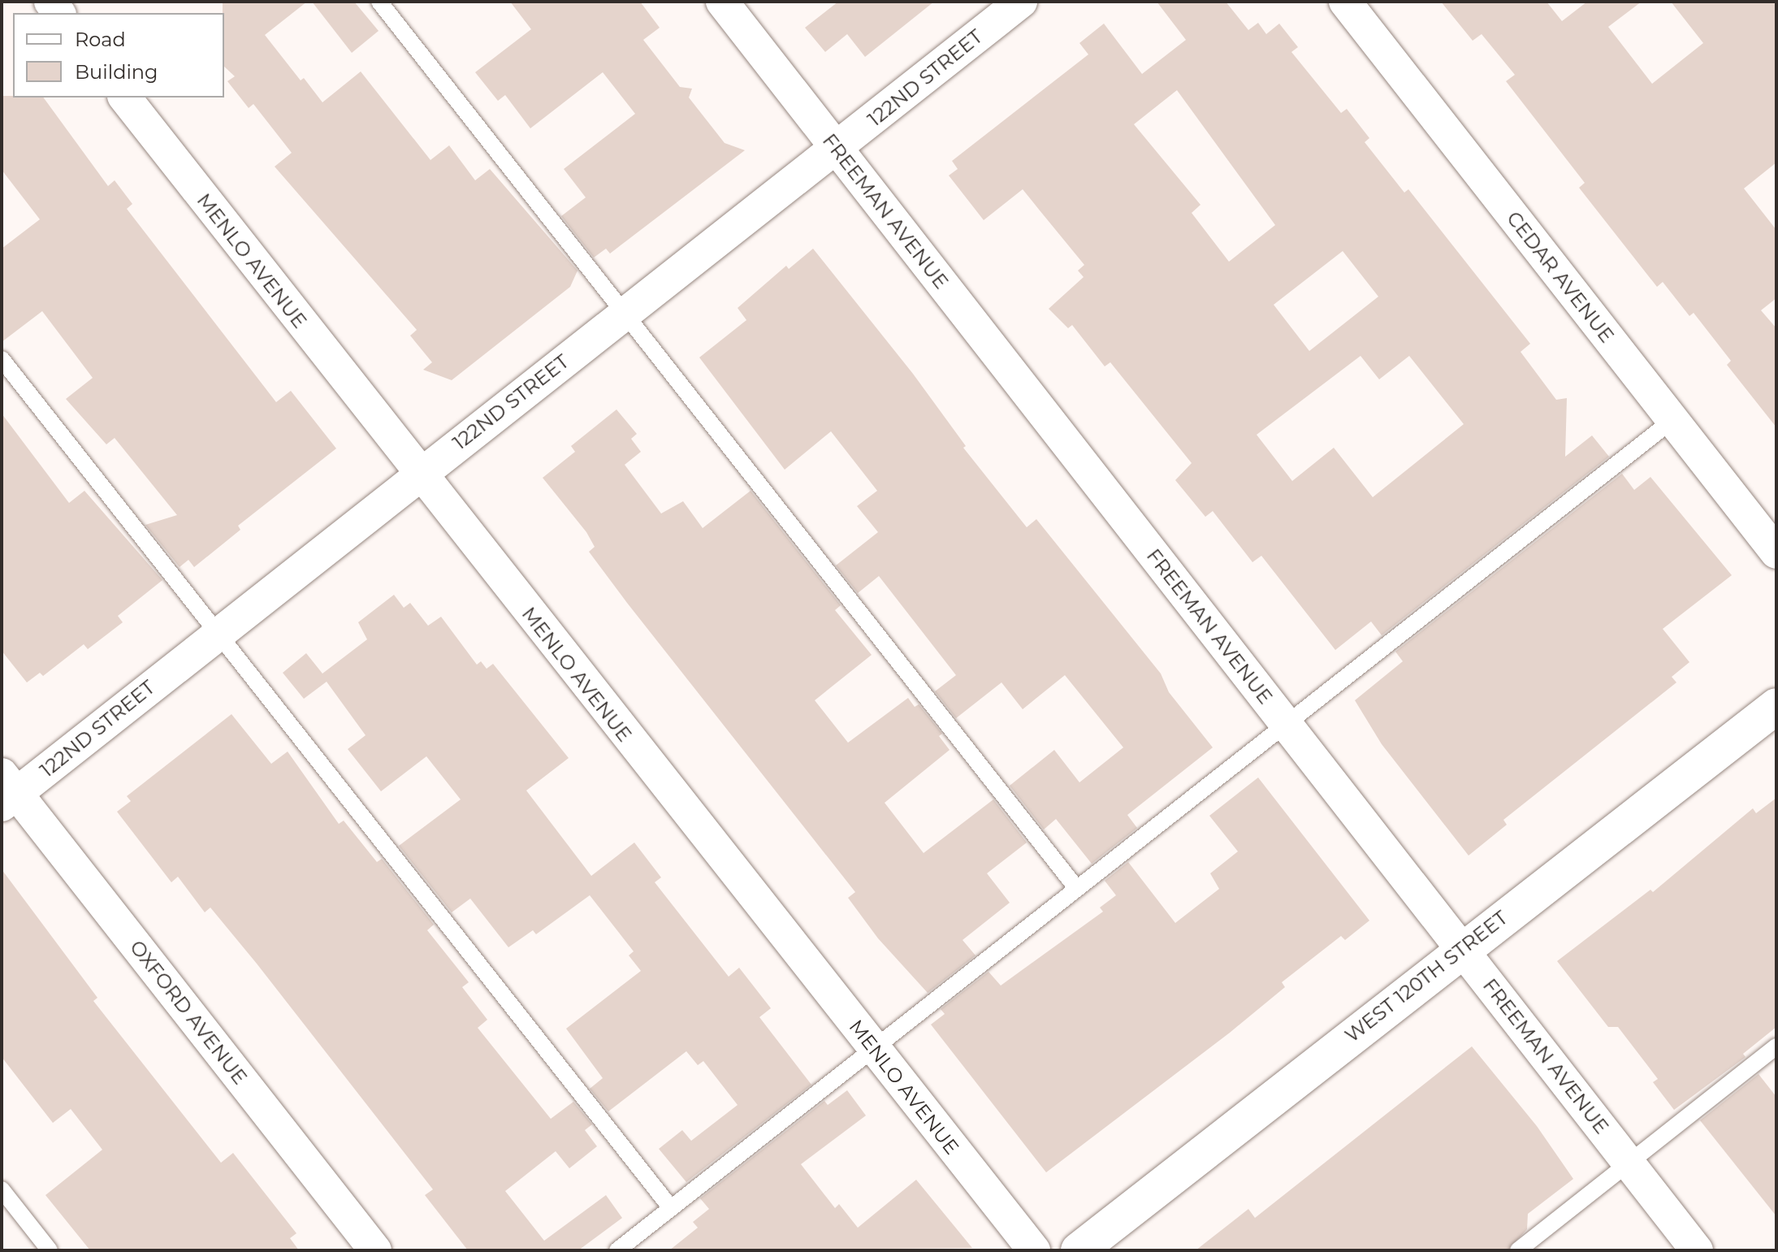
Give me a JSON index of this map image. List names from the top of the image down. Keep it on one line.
{"streets":{"main road":["WEST 120TH STREET"],"street":["122ND STREET","FREEMAN AVENUE","MENLO AVENUE","CEDAR AVENUE","OXFORD AVENUE"]},"crossings":[["122ND STREET","FREEMAN AVENUE"],["122ND STREET","MENLO AVENUE"],["122ND STREET","OXFORD AVENUE"],["FREEMAN AVENUE","WEST 120TH STREET"]],"legend":["Road","Building"]}
